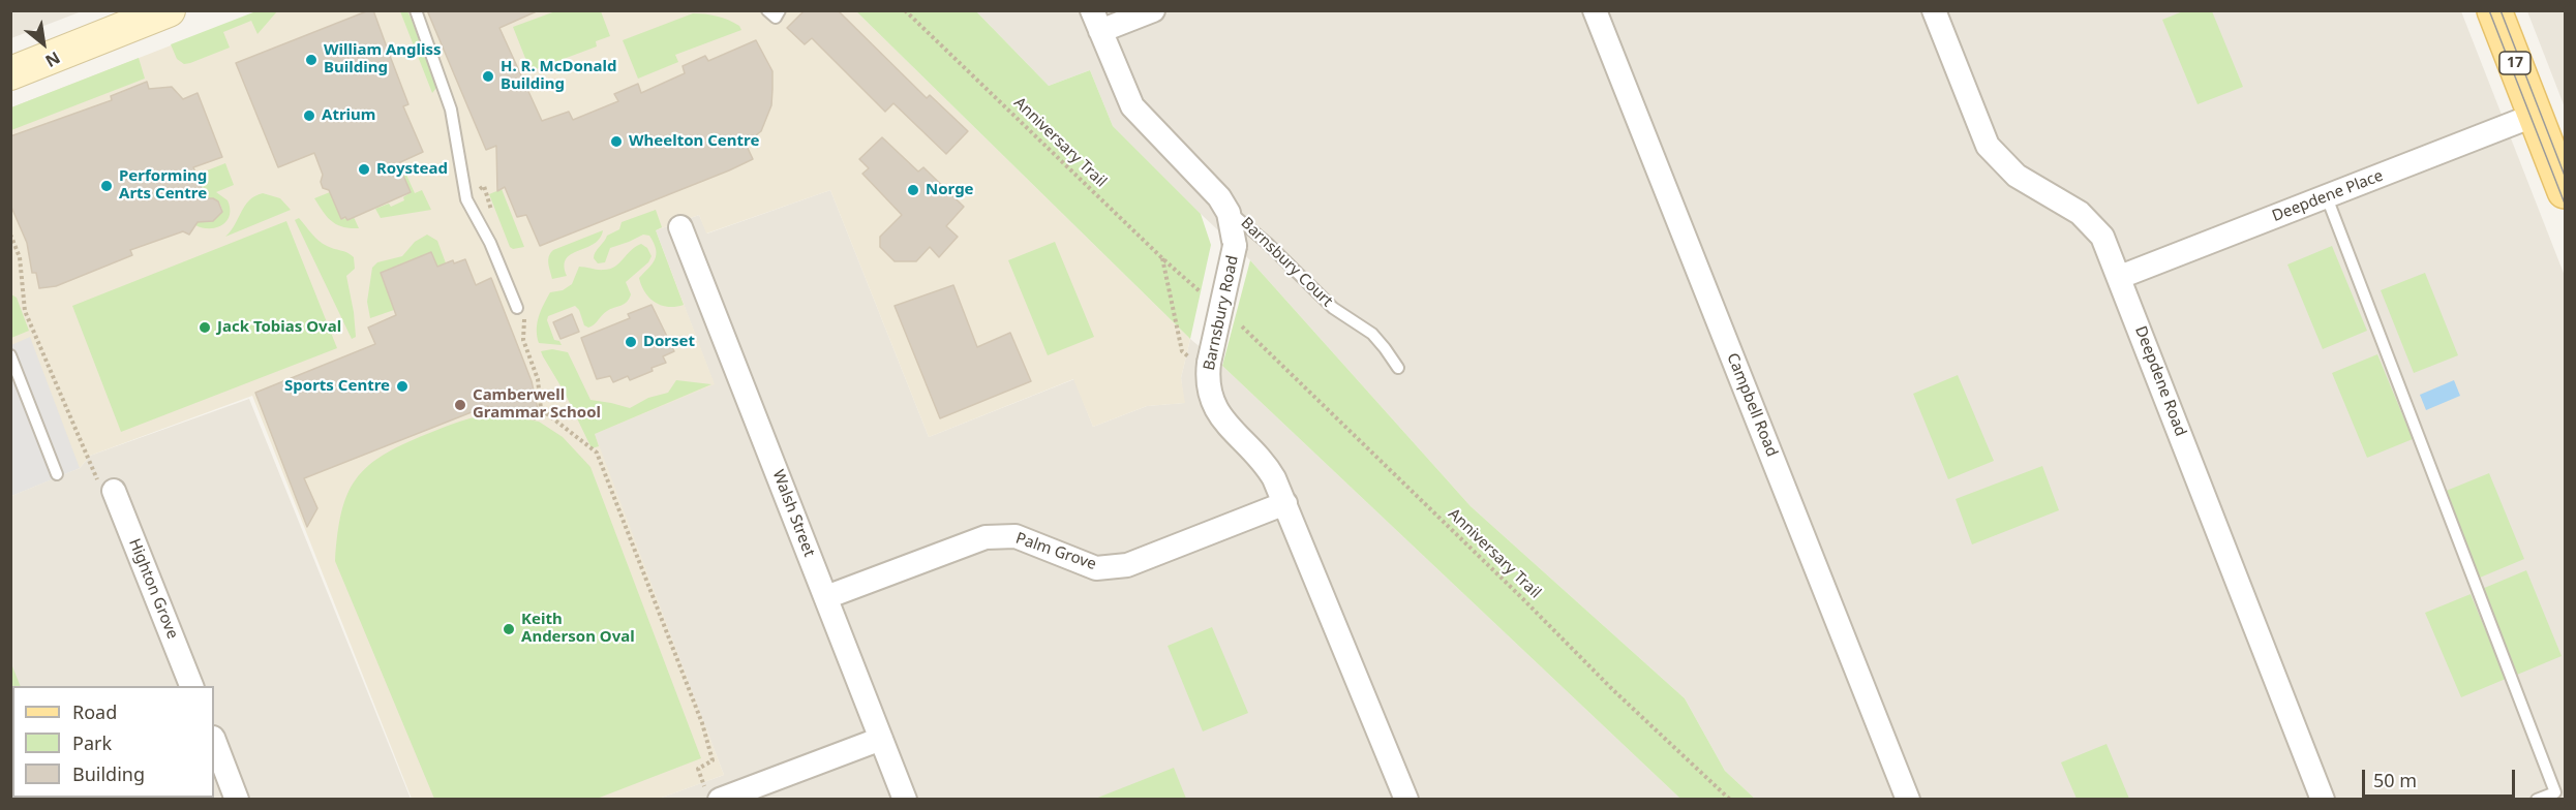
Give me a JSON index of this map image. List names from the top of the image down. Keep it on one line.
{"streets":{"main road":["17"],"street":["Deepdene Place","Barnsbury Road","Deepdene Road","Campbell Road","Walsh Street","Palm Grove","Highton Grove"],"lane":["Barnsbury Court"],"path":["Anniversary Trail"]},"crossings":[["17","Deepdene Place"],["Deepdene Place","Deepdene Road"],["Barnsbury Court","Barnsbury Road"],["Barnsbury Road","Palm Grove"],["Walsh Street","Palm Grove"]],"places":["William Angliss Building","H. R. McDonald Building","Atrium","Wheelton Centre","Roystead","Performing Arts Centre","Norge","Jack Tobias Oval","Dorset","Sports Centre","Camberwell Grammar School","Keith Anderson Oval"],"legend":["Road","Park","Building"],"scale_bar":"50 m","north":"bottom right"}
